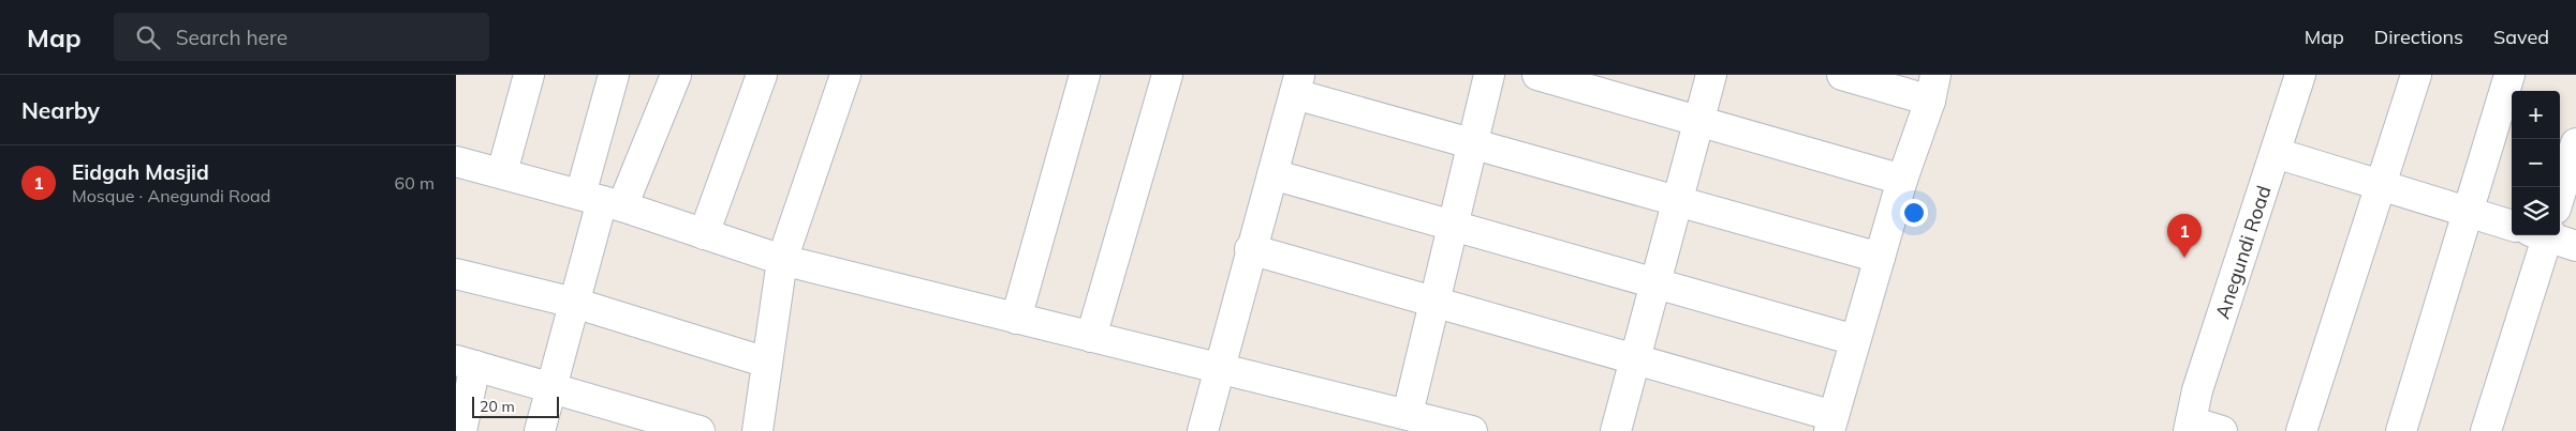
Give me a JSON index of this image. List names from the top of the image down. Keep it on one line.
{"streets":{"street":["Anegundi Road"]},"scale_bar":"20 m","page":{"header":"Map","search":"Search here","nav":["Map","Directions","Saved"],"heading":"Nearby","map_buttons":["+","−"],"list":[{"mark":"1","name":"Eidgah Masjid","note":"Mosque · Anegundi Road","value":"60 m"}],"pins":"1","scale":"20 m"}}
